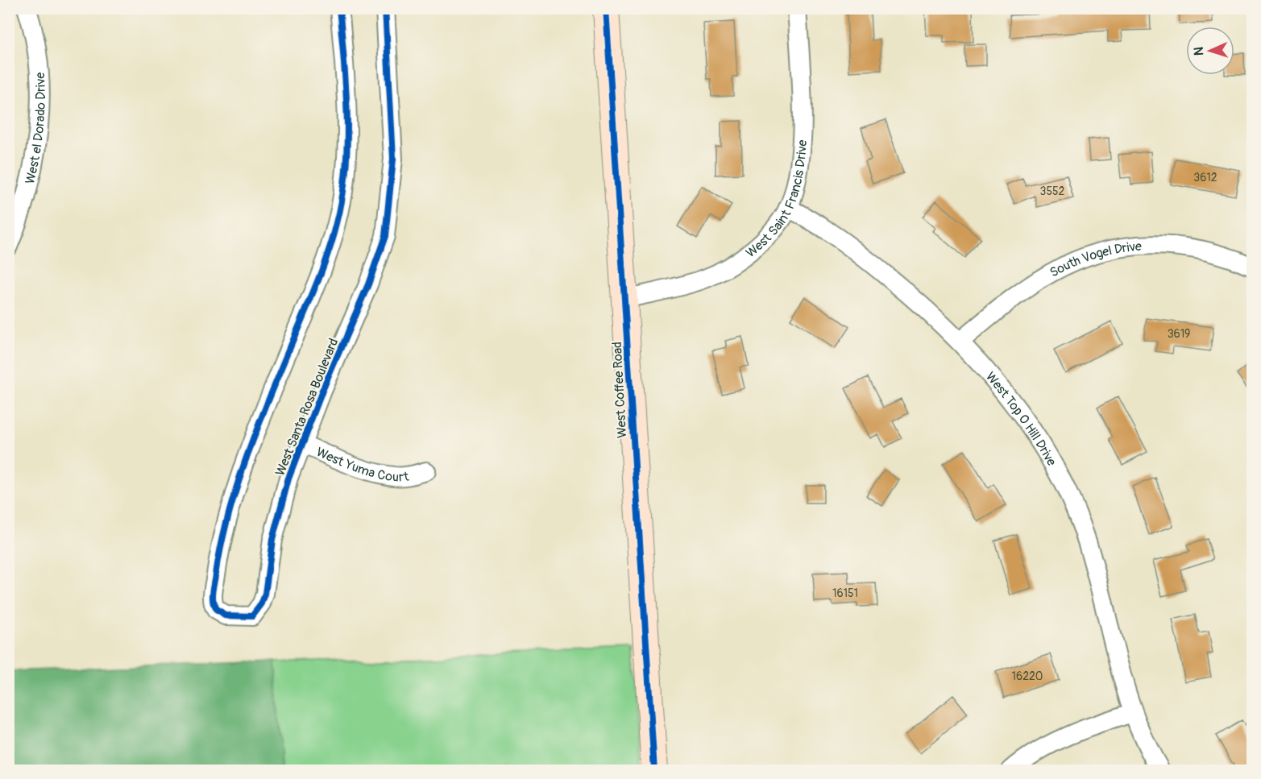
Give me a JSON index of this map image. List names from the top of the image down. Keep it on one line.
{"streets":{"street":["West el Dorado Drive","West Saint Francis Drive","South Vogel Drive","West Coffee Road","West Santa Rosa Boulevard","West Top O Hill Drive","West Yuma Court"]},"crossings":[["West Saint Francis Drive","West Coffee Road"],["West Saint Francis Drive","West Top O Hill Drive"],["South Vogel Drive","West Top O Hill Drive"],["West Santa Rosa Boulevard","West Yuma Court"]],"house_numbers":["3612","3552","3619","16151","16220"],"north":"left"}
